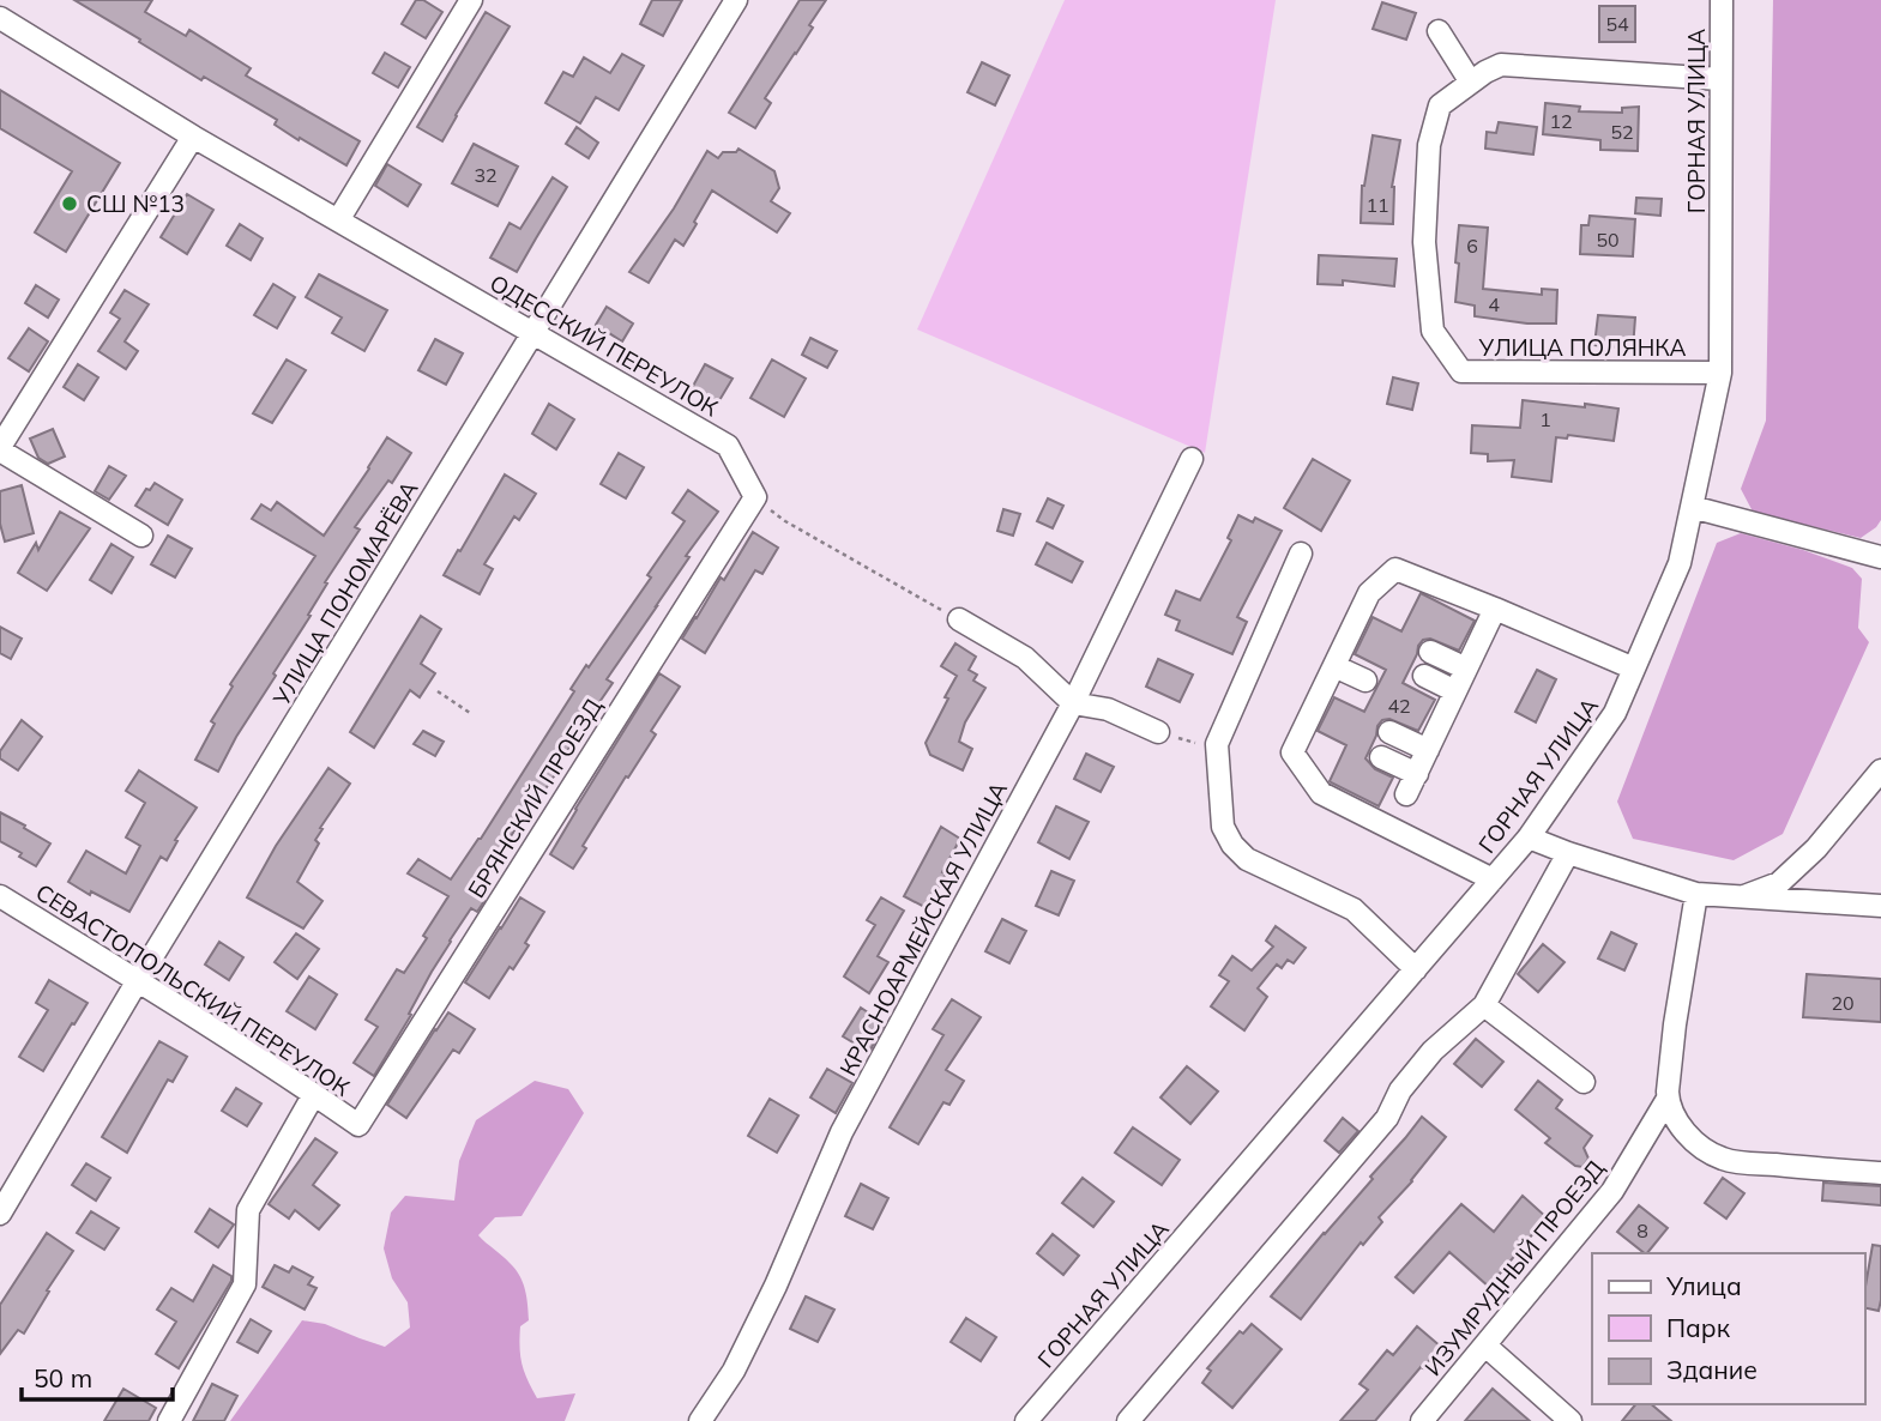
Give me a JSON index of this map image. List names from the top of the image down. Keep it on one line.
{"streets":{"street":["ГОРНАЯ УЛИЦА","ОДЕССКИЙ ПЕРЕУЛОК","УЛИЦА ПОЛЯНКА","УЛИЦА ПОНОМАРЁВА","БРЯНСКИЙ ПРОЕЗД","КРАСНОАРМЕЙСКАЯ УЛИЦА","СЕВАСТОПОЛЬСКИЙ ПЕРЕУЛОК","ИЗУМРУДНЫЙ ПРОЕЗД"]},"crossings":[["ГОРНАЯ УЛИЦА","УЛИЦА ПОЛЯНКА"],["ОДЕССКИЙ ПЕРЕУЛОК","УЛИЦА ПОНОМАРЁВА"],["ОДЕССКИЙ ПЕРЕУЛОК","БРЯНСКИЙ ПРОЕЗД"],["УЛИЦА ПОНОМАРЁВА","СЕВАСТОПОЛЬСКИЙ ПЕРЕУЛОК"],["БРЯНСКИЙ ПРОЕЗД","СЕВАСТОПОЛЬСКИЙ ПЕРЕУЛОК"]],"places":["СШ №13"],"house_numbers":["54","12","52","32","11","50","6","4","1","42","20","8"],"legend":["Улица","Парк","Здание"],"scale_bar":"50 m"}
